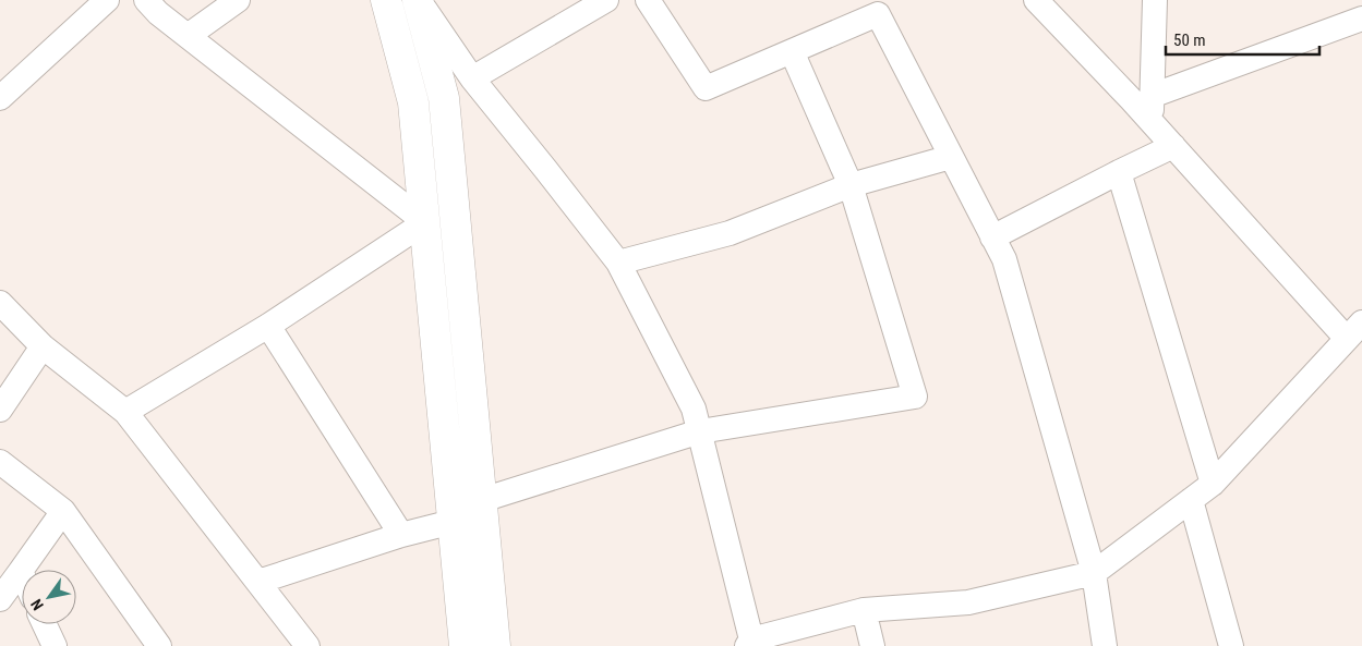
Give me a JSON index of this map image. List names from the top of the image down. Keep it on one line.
{"scale_bar":"50 m","north":"bottom left"}
